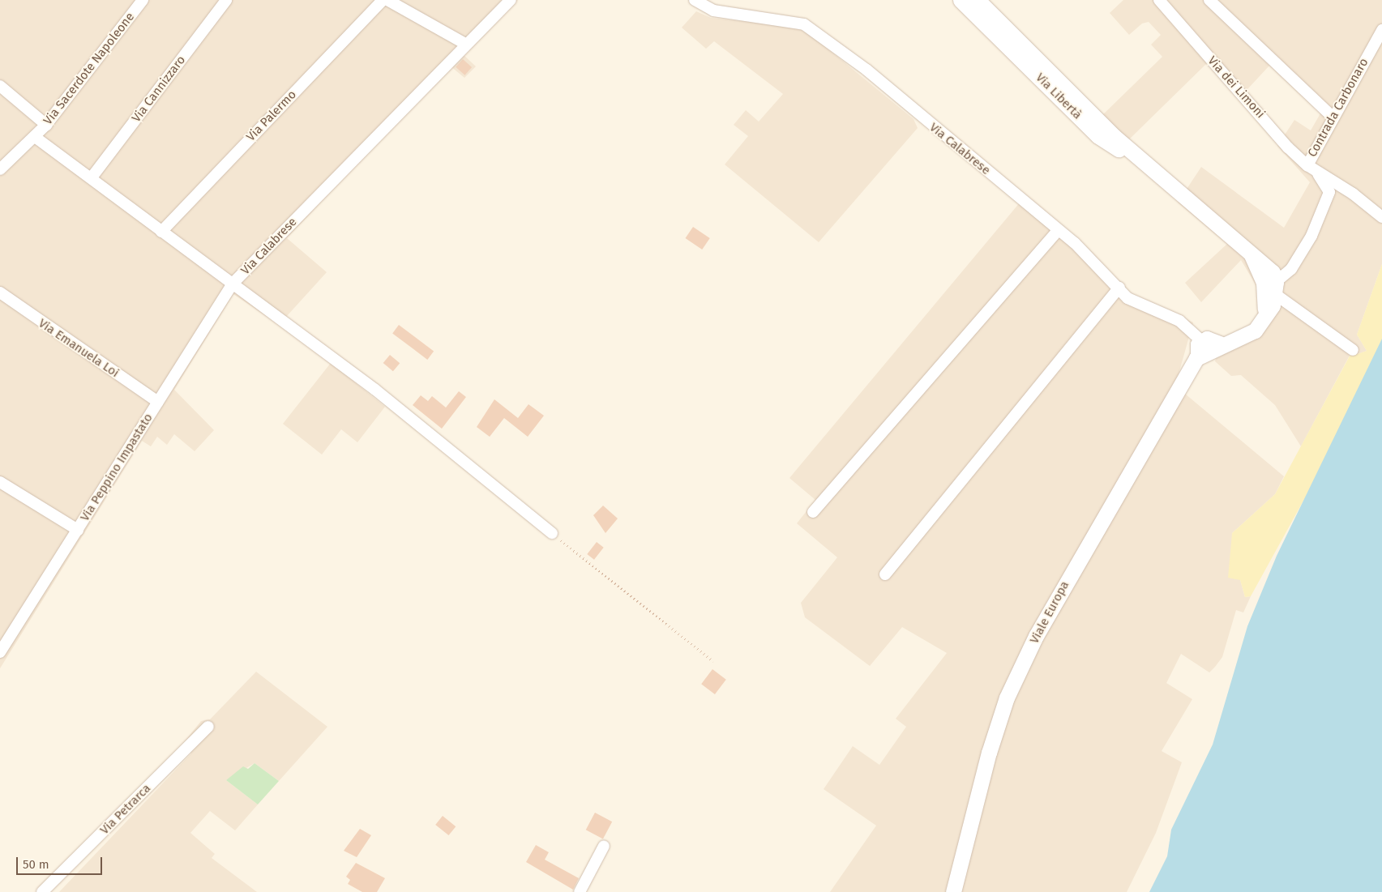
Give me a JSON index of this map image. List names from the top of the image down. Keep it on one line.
{"streets":{"street":["Via Sacerdote Napoleone","Via dei Limoni","Via Cannizzaro","Via Libertà","Contrada Carbonaro","Via Palermo","Via Calabrese","Via Emanuela Loi","Via Peppino Impastato","Viale Europa","Via Petrarca"]},"crossings":[["Via Sacerdote Napoleone","Via Calabrese"],["Via dei Limoni","Contrada Carbonaro"],["Via Cannizzaro","Via Calabrese"],["Via Libertà","Contrada Carbonaro"],["Via Palermo","Via Calabrese"],["Via Calabrese","Via Peppino Impastato"],["Via Calabrese","Viale Europa"],["Via Emanuela Loi","Via Peppino Impastato"]],"scale_bar":"50 m"}
